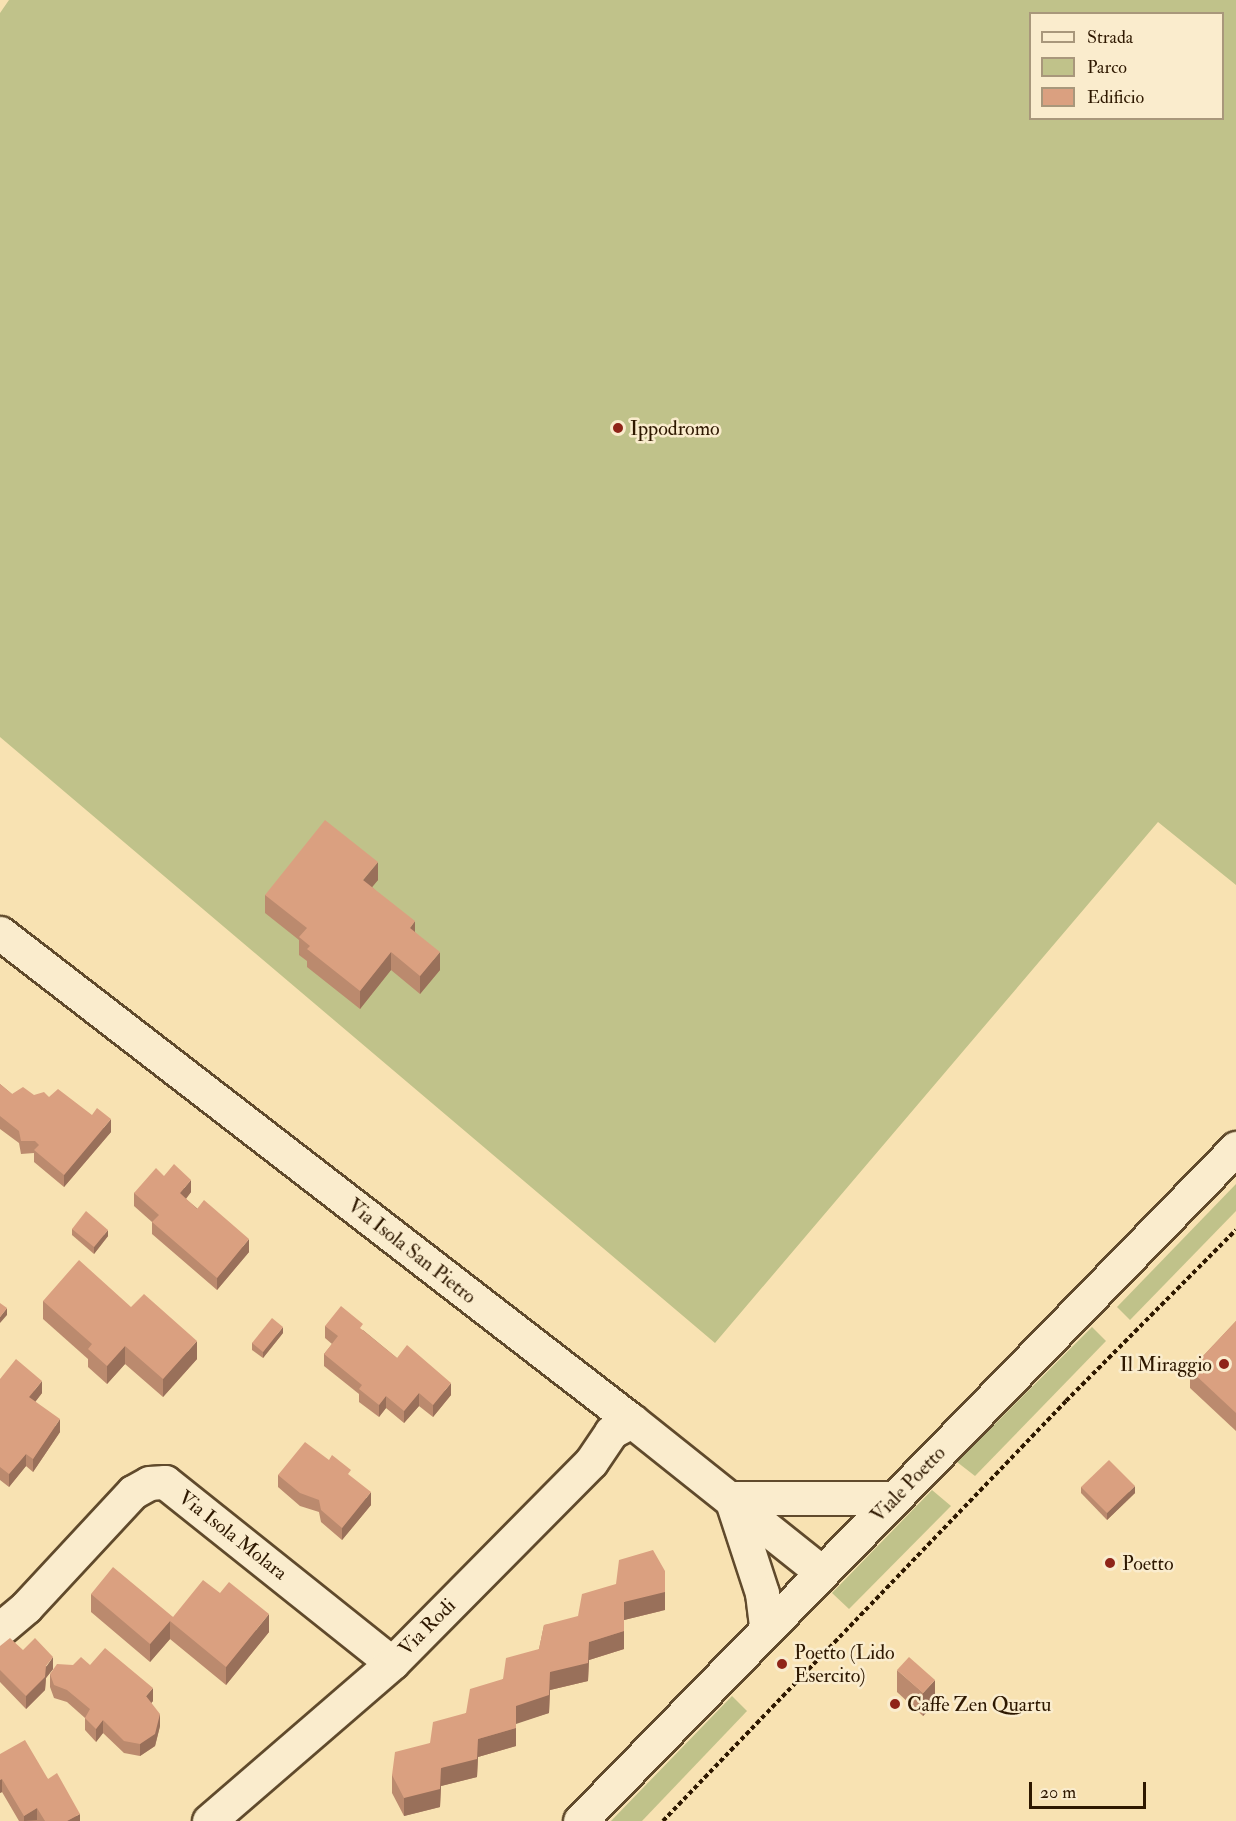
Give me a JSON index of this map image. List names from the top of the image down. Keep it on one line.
{"streets":{"street":["Via Isola San Pietro","Viale Poetto","Via Isola Molara","Via Rodi"]},"crossings":[["Via Isola San Pietro","Viale Poetto"],["Via Isola San Pietro","Via Rodi"],["Via Isola Molara","Via Rodi"]],"places":["Ippodromo","Il Miraggio","Poetto","Poetto (Lido Esercito)","Caffe Zen Quartu"],"legend":["Strada","Parco","Edificio"],"scale_bar":"20 m"}
